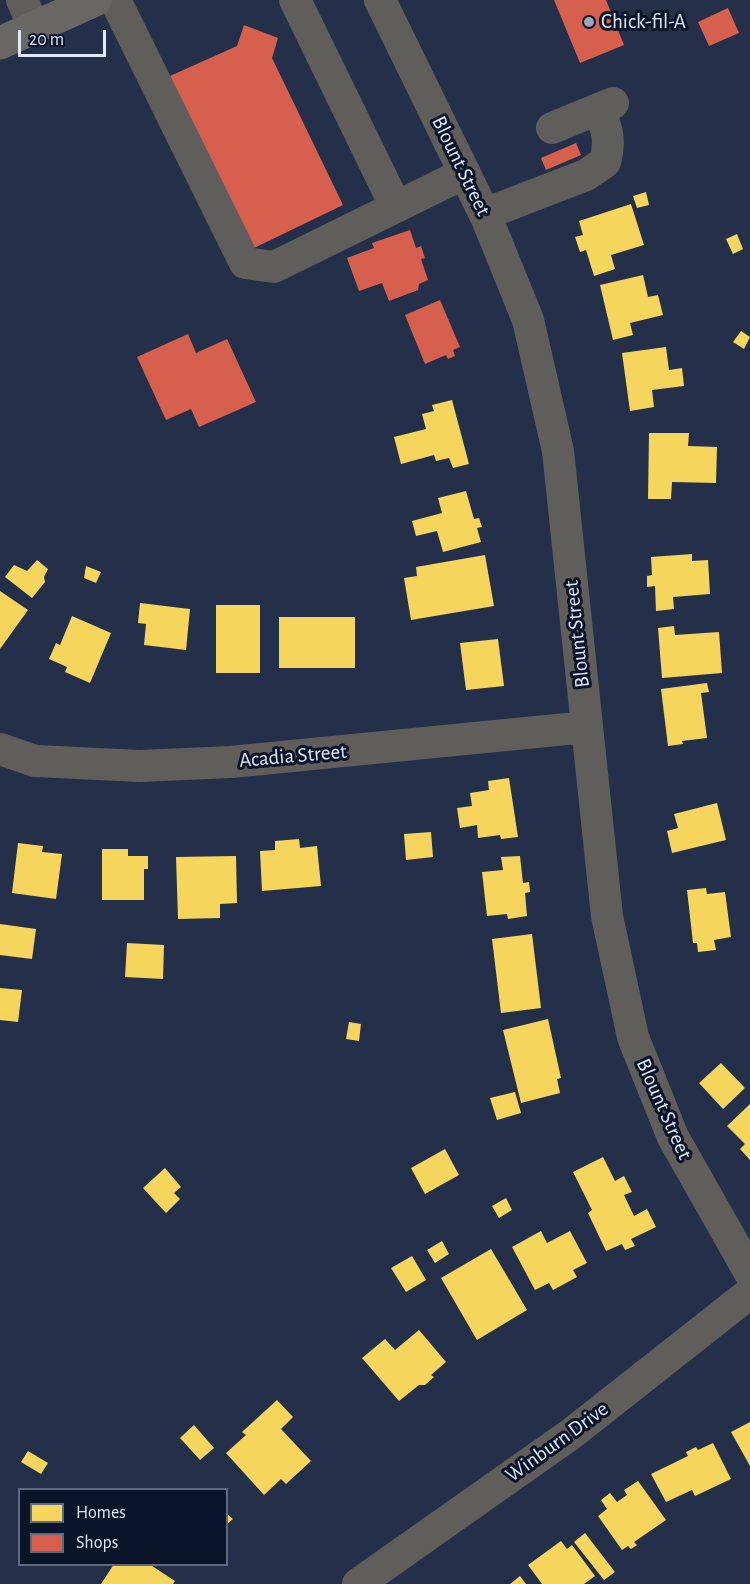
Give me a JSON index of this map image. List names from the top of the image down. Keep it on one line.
{"streets":{"street":["Blount Street","Acadia Street","Winburn Drive"]},"crossings":[["Blount Street","Acadia Street"]],"places":["Chick-fil-A"],"legend":["Homes","Shops"],"scale_bar":"20 m"}
